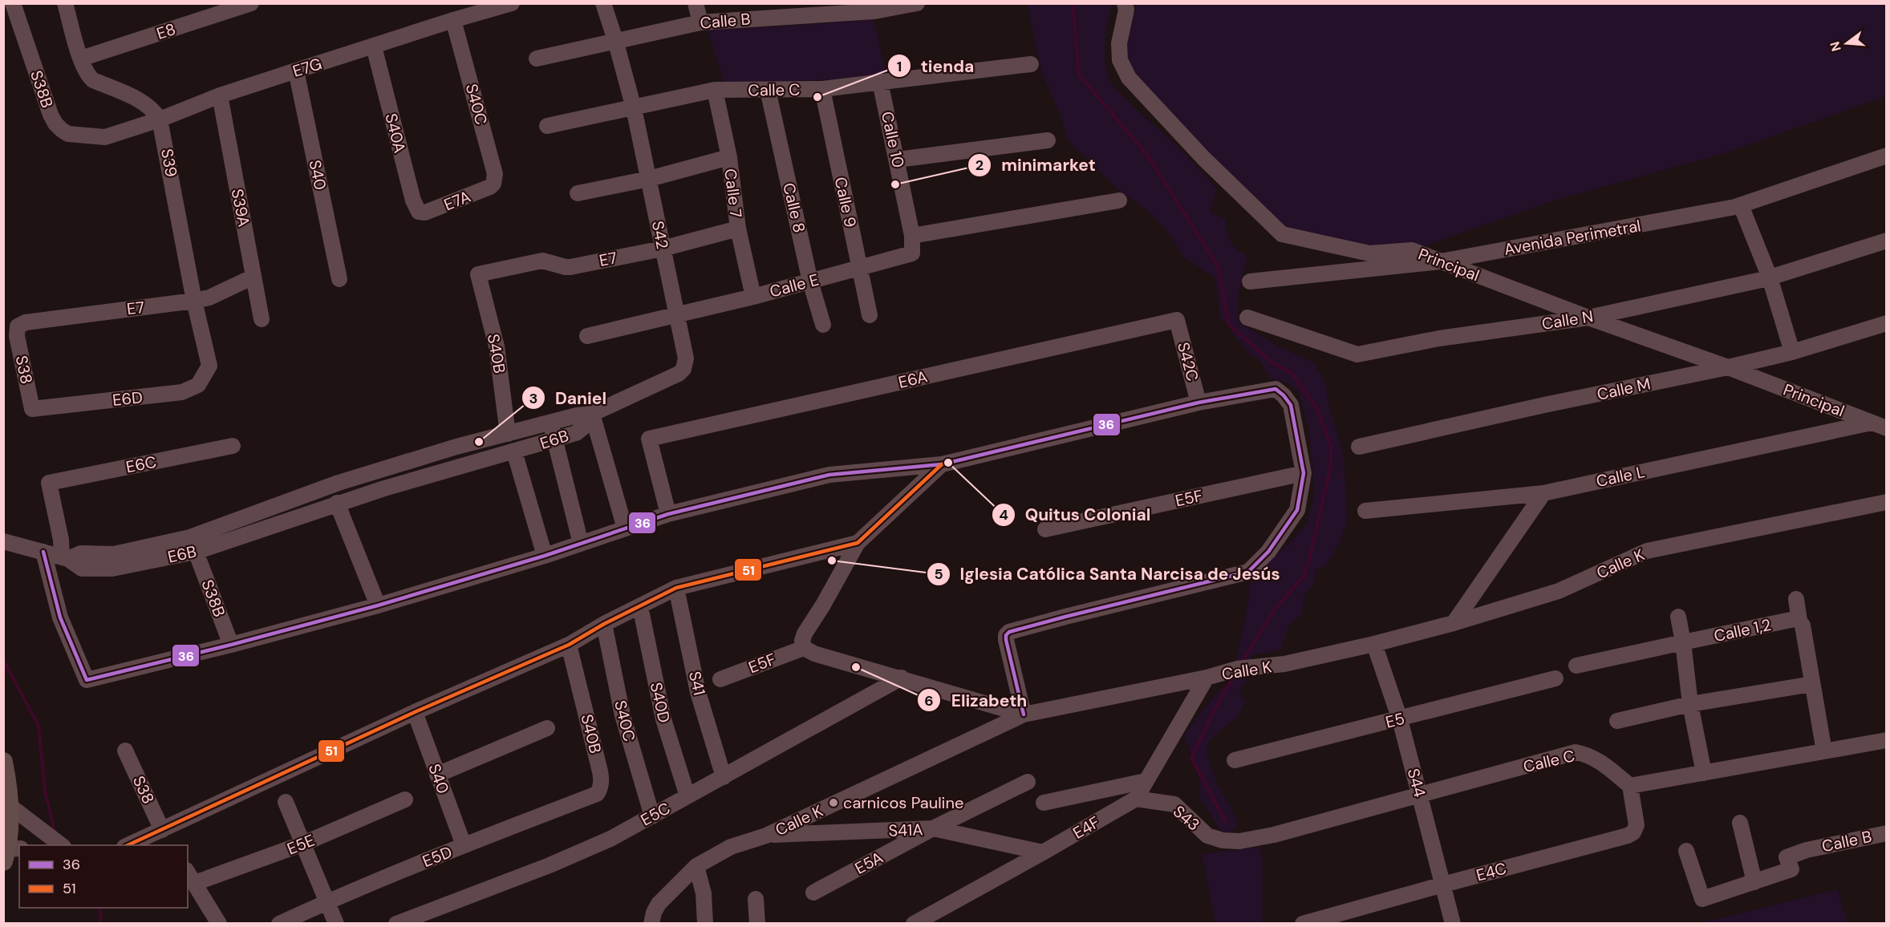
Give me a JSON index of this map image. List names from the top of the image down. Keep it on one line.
{"streets":{"street":["Calle B","E8","E7G","S38B","Calle C","S40C","S40A","Calle 10","S39","S40","Calle 7","E7A","Calle 9","S39A","Calle 8","S42","Avenida Perimetral","E7","Principal","Calle E","Calle N","S40B","S42C","S38","E6A","Calle M","E6D","E6B","E6C","Calle L","E5F","Calle K","Calle 1,2","S41","S40D","E5","S44","E5C","S43","E4F","S41A","E5E","E5D","E5A","E4C"]},"crossings":[["Calle B","S42"],["E7G","S38B"],["E7G","S40C"],["E7G","S40A"],["E7G","S39"],["E7G","S40"],["E7G","S39A"],["S38B","E6B"],["Calle C","Calle 10"],["Calle C","Calle 7"],["Calle C","Calle 9"],["Calle C","Calle 8"],["Calle C","S42"],["Calle C","S44"],["Calle C","S43"],["Calle C","E4C"],["S40C","E7A"],["S40C","E5C"],["S40A","E7A"],["Calle 10","Calle E"],["S39","E7"],["S39","E6D"],["S40","E5D"],["Calle 7","E7"],["Calle 7","Calle E"],["Calle 9","Calle E"],["S39A","E7"],["Calle 8","Calle E"],["S42","E7"],["S42","Calle E"],["S42","E6B"],["Avenida Perimetral","Principal"],["E7","S40B"],["E7","S38"],["Principal","Calle N"],["Principal","Calle M"],["Principal","Calle L"],["S40B","E6B"],["S40B","E5D"],["S42C","E6A"],["S38","E6D"],["E6B","E6C"],["Calle K","S44"],["Calle K","S41A"],["S41","E5C"],["S40D","E5C"],["E5","S44"],["S44","E4C"],["S43","E4F"],["E4F","S41A"],["S41A","E5A"]],"places":["tienda","minimarket","Daniel","Quitus Colonial","Iglesia Católica Santa Narcisa de Jesús","Elizabeth","carnicos Pauline"],"lines":["transit line 36","transit line 51"],"legend":["36","51"],"north":"left"}
